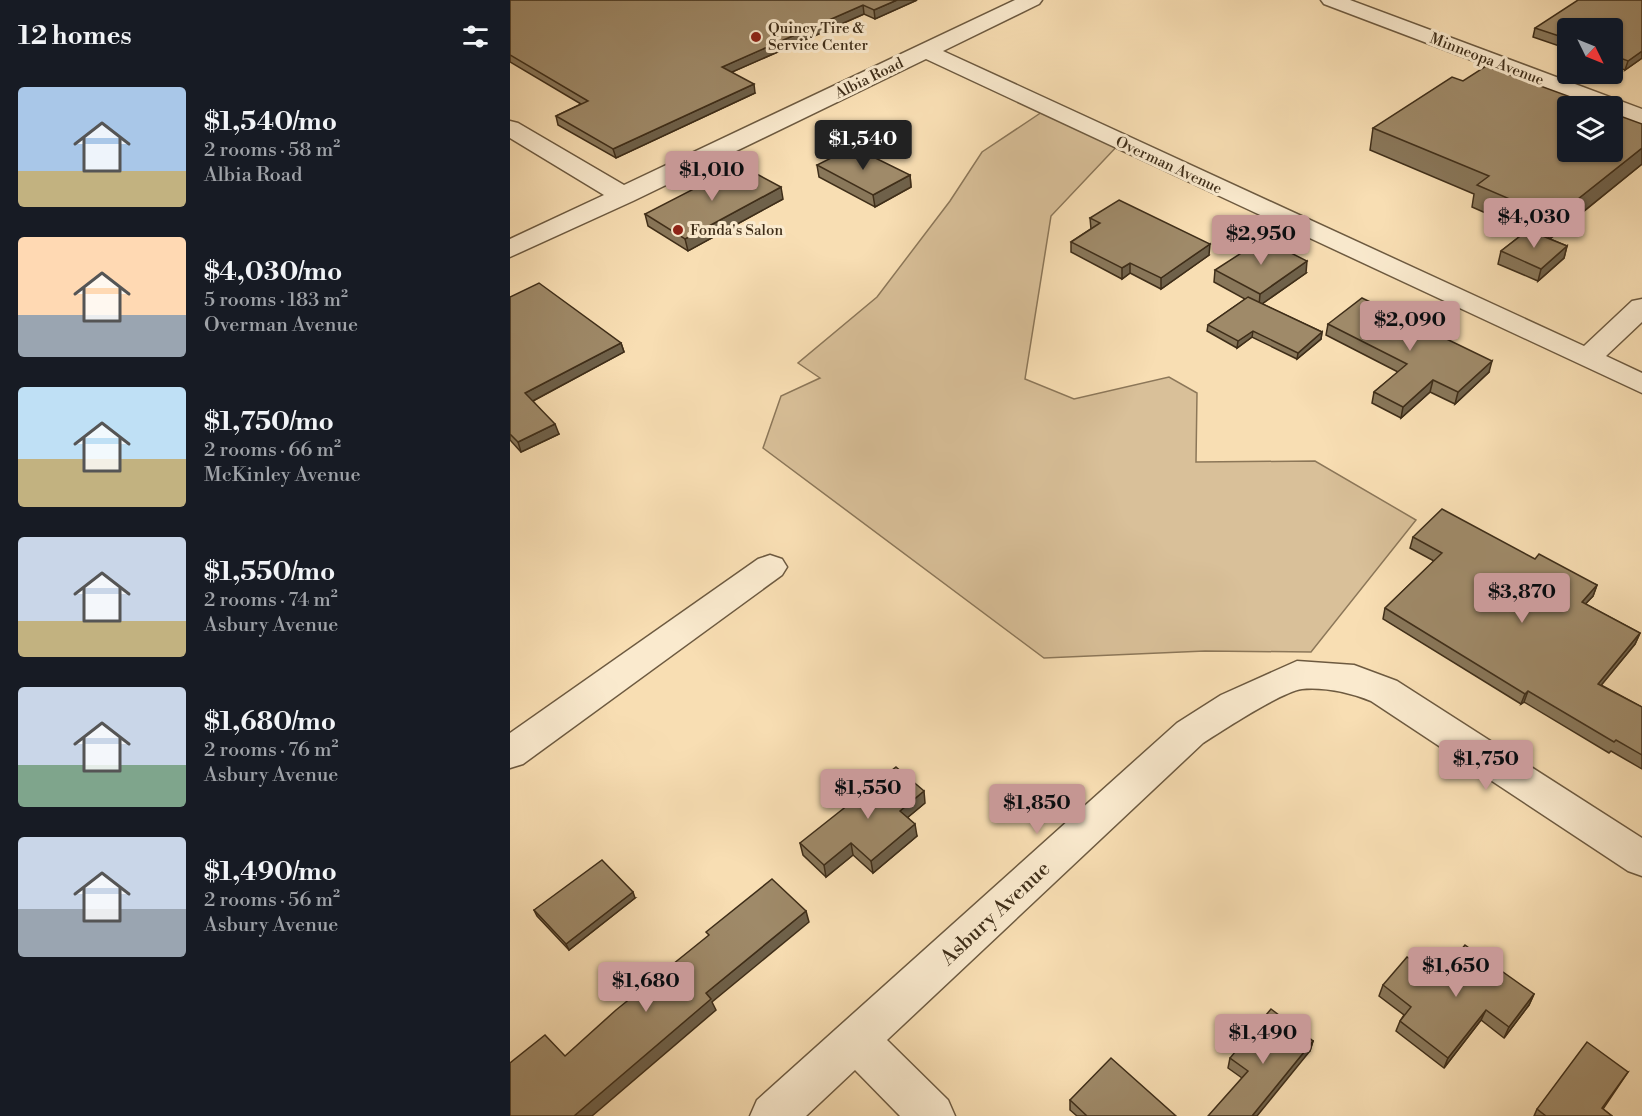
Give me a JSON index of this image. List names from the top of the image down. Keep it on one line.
{"streets":{"street":["Minneopa Avenue","Albia Road","Overman Avenue","Asbury Avenue"]},"crossings":[["Albia Road","Overman Avenue"]],"places":["Quincy Tire & Service Center","Fonda's Salon"],"north":"bottom right","page":{"heading":"12 homes","list":[{"name":"$1,540/mo","note":"2 rooms · 58 m² · Albia Road"},{"name":"$4,030/mo","note":"5 rooms · 183 m² · Overman Avenue"},{"name":"$1,750/mo","note":"2 rooms · 66 m² · McKinley Avenue"},{"name":"$1,550/mo","note":"2 rooms · 74 m² · Asbury Avenue"},{"name":"$1,680/mo","note":"2 rooms · 76 m² · Asbury Avenue"},{"name":"$1,490/mo","note":"2 rooms · 56 m² · Asbury Avenue"}],"price":["$1,540","$1,010","$4,030","$2,950","$2,090","$3,870","$1,750","$1,550","$1,850","$1,650","$1,680","$1,490"]}}
